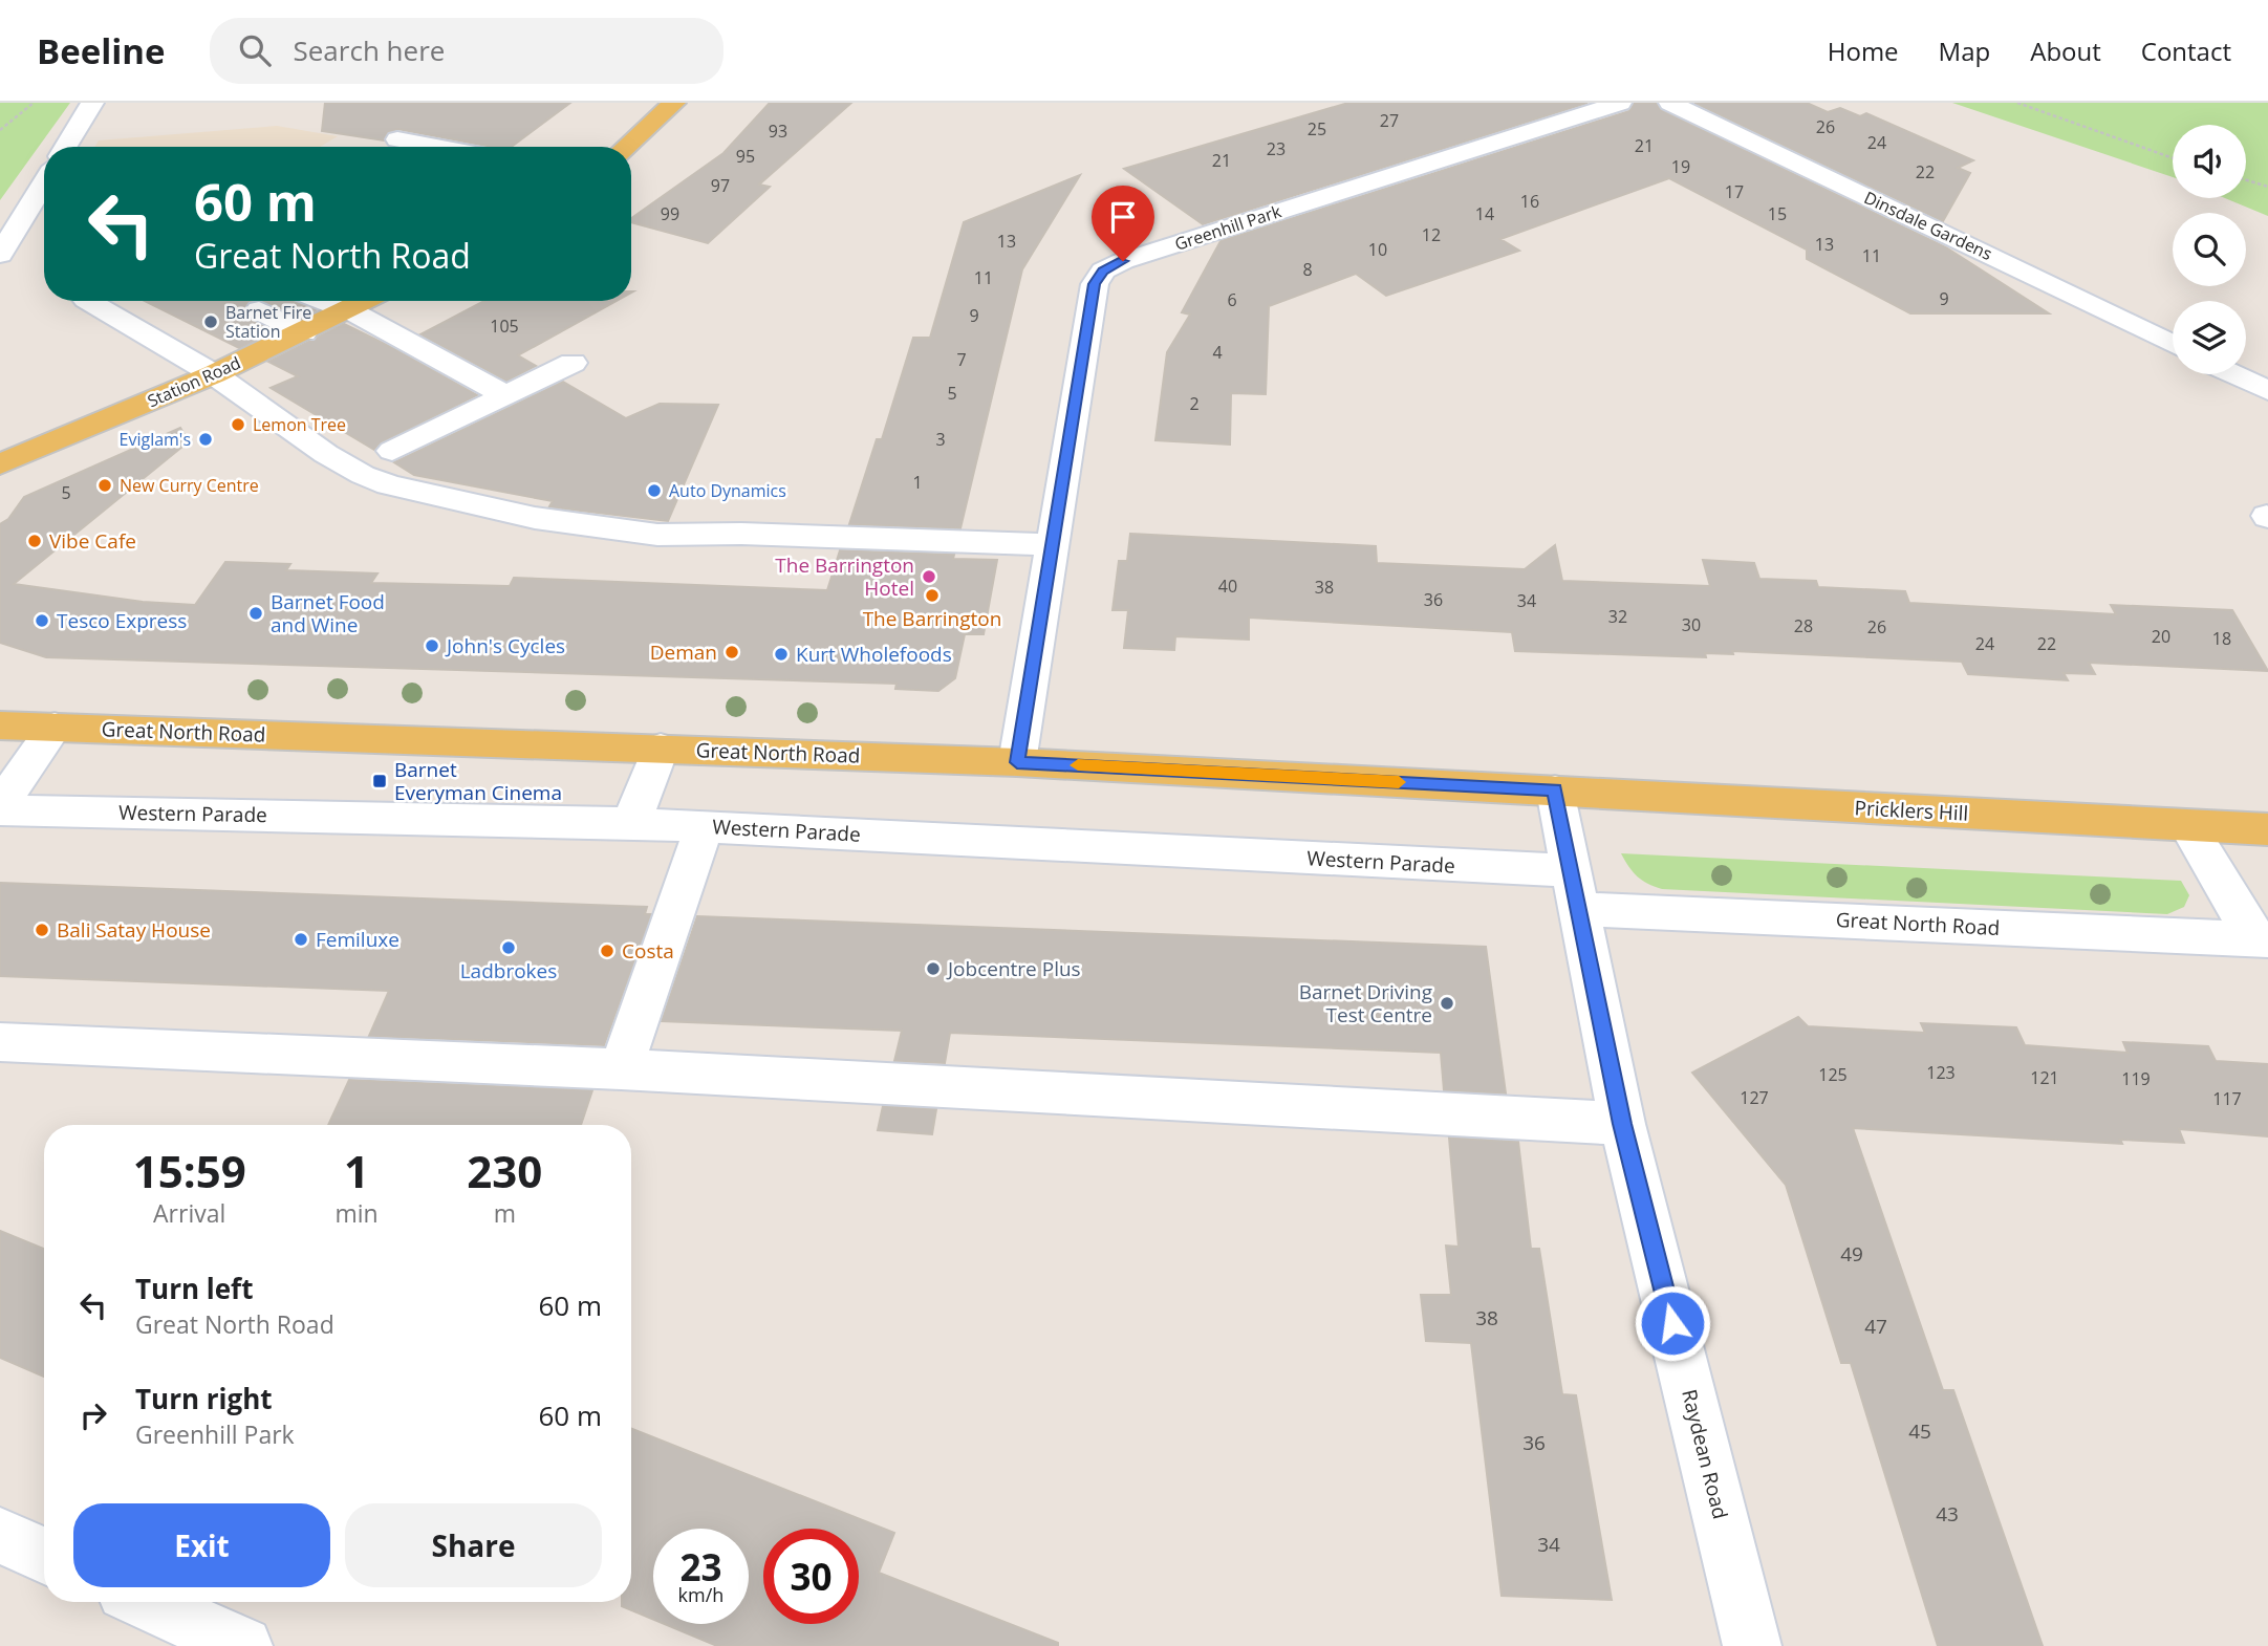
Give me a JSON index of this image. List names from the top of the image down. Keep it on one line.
{"streets":{"main road":["Station Road","Great North Road","Pricklers Hill"],"street":["Dinsdale Gardens","Greenhill Park","Western Parade","Raydean Road"]},"crossings":[["Greenhill Park","Great North Road"],["Great North Road","Pricklers Hill"],["Great North Road","Western Parade"],["Great North Road","Raydean Road"],["Pricklers Hill","Raydean Road"],["Western Parade","Raydean Road"]],"places":{"other":["Barnet Fire Station","Lemon Tree","Eviglam's","New Curry Centre","Auto Dynamics","Vibe Cafe","The Barrington Hotel","The Barrington","Barnet Food and Wine","Tesco Express","John's Cycles","Deman","Kurt Wholefoods","Bali Satay House","Femiluxe","Ladbrokes","Costa","Jobcentre Plus","Barnet Driving Test Centre"],"transit":["Barnet Everyman Cinema"]},"house_numbers":["27","26","25","93","24","21","23","95","21","19","22","97","17","16","99","14","15","12","13","13","10","11","8","11","9","6","9","105","4","7","5","2","3","1","5","40","38","36","34","32","30","28","26","20","18","24","22","123","125","121","119","127","117","49","38","47","45","36","43","34"],"page":{"header":"Beeline","search":"Search here","nav":["Home","Map","About","Contact"],"turn":["60 m","Great North Road"],"eta":["15:59","Arrival","1","min","230","m"],"list":[{"name":"Turn left","note":"Great North Road","value":"60 m"},{"name":"Turn right","note":"Greenhill Park","value":"60 m"}],"buttons":["Exit","Share"],"speed":"23 km/h","limit":"30"}}
